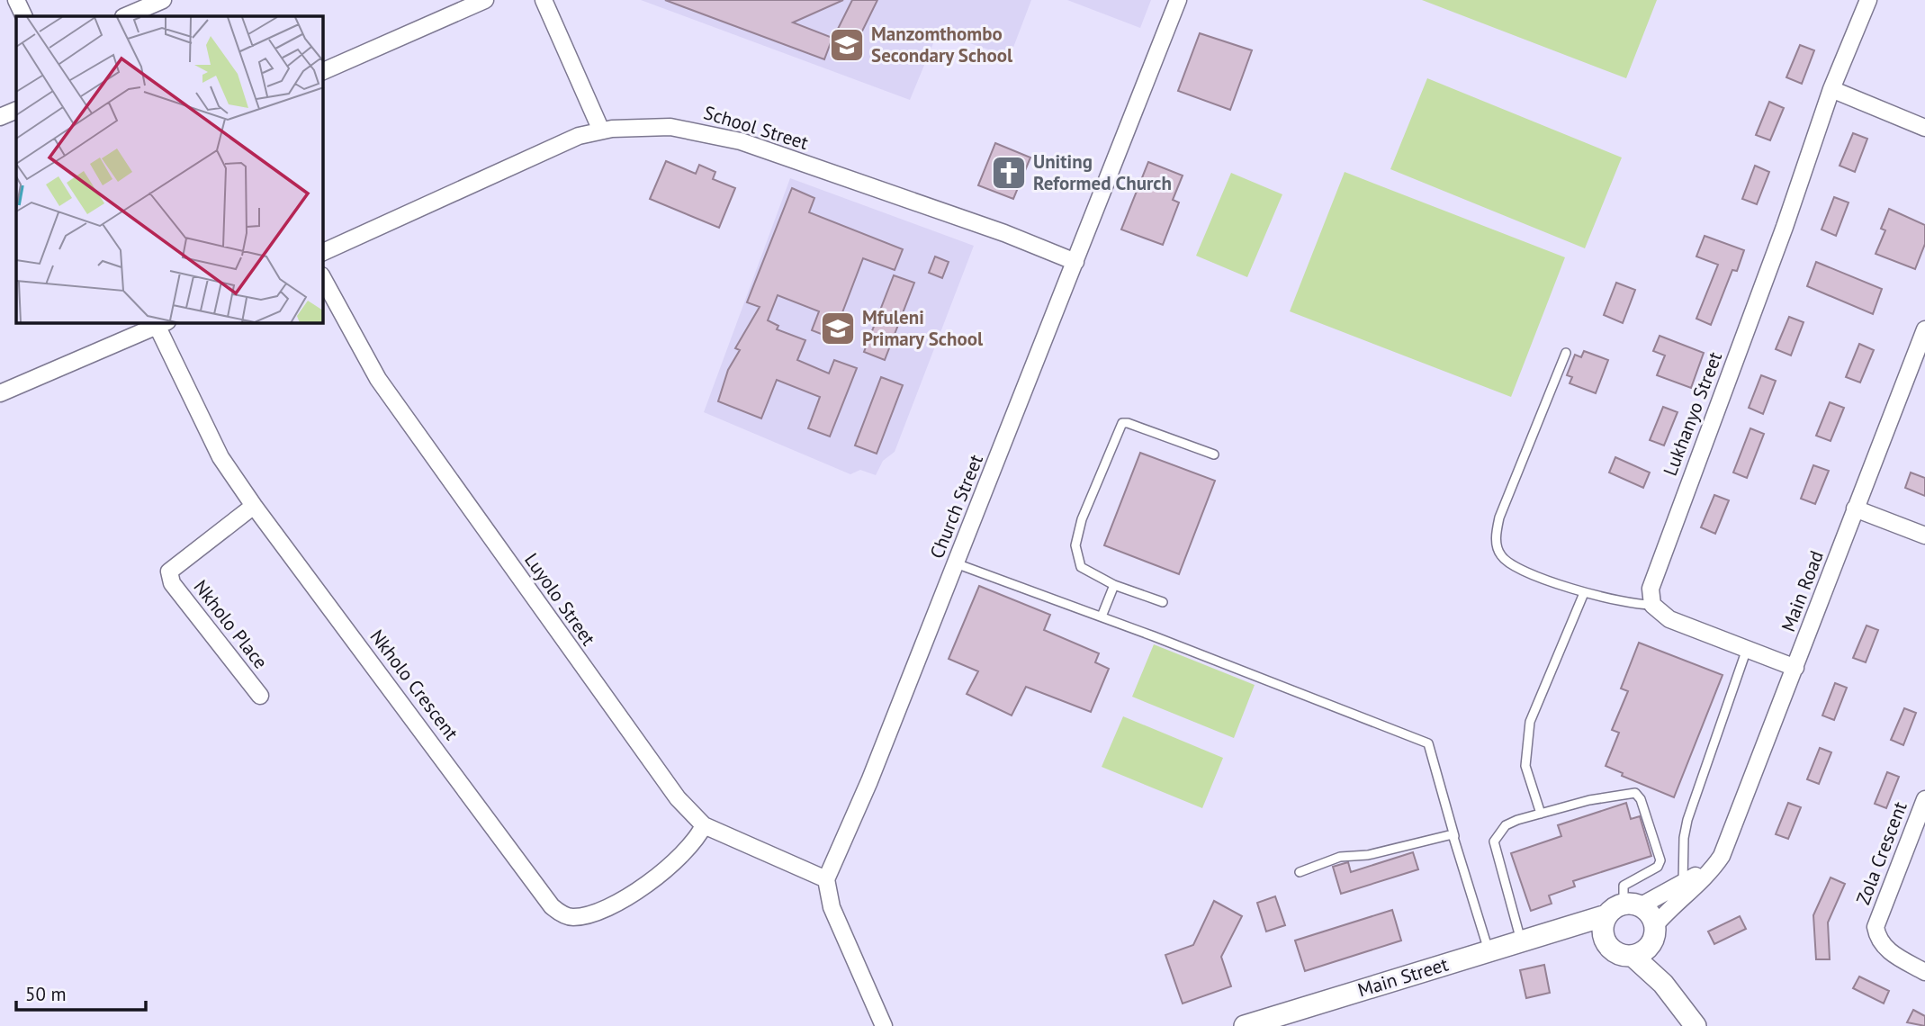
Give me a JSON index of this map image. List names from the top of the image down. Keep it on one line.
{"streets":{"street":["School Street","Lukhanyo Street","Church Street","Main Road","Luyolo Street","Nkholo Place","Nkholo Crescent","Zola Crescent","Main Street"]},"crossings":[["School Street","Church Street"],["Church Street","Luyolo Street"],["Main Road","Main Street"],["Luyolo Street","Nkholo Crescent"],["Nkholo Place","Nkholo Crescent"]],"places":{"school or university":["Manzomthombo Secondary School","Mfuleni Primary School"],"church":["Uniting Reformed Church"]},"scale_bar":"50 m"}
